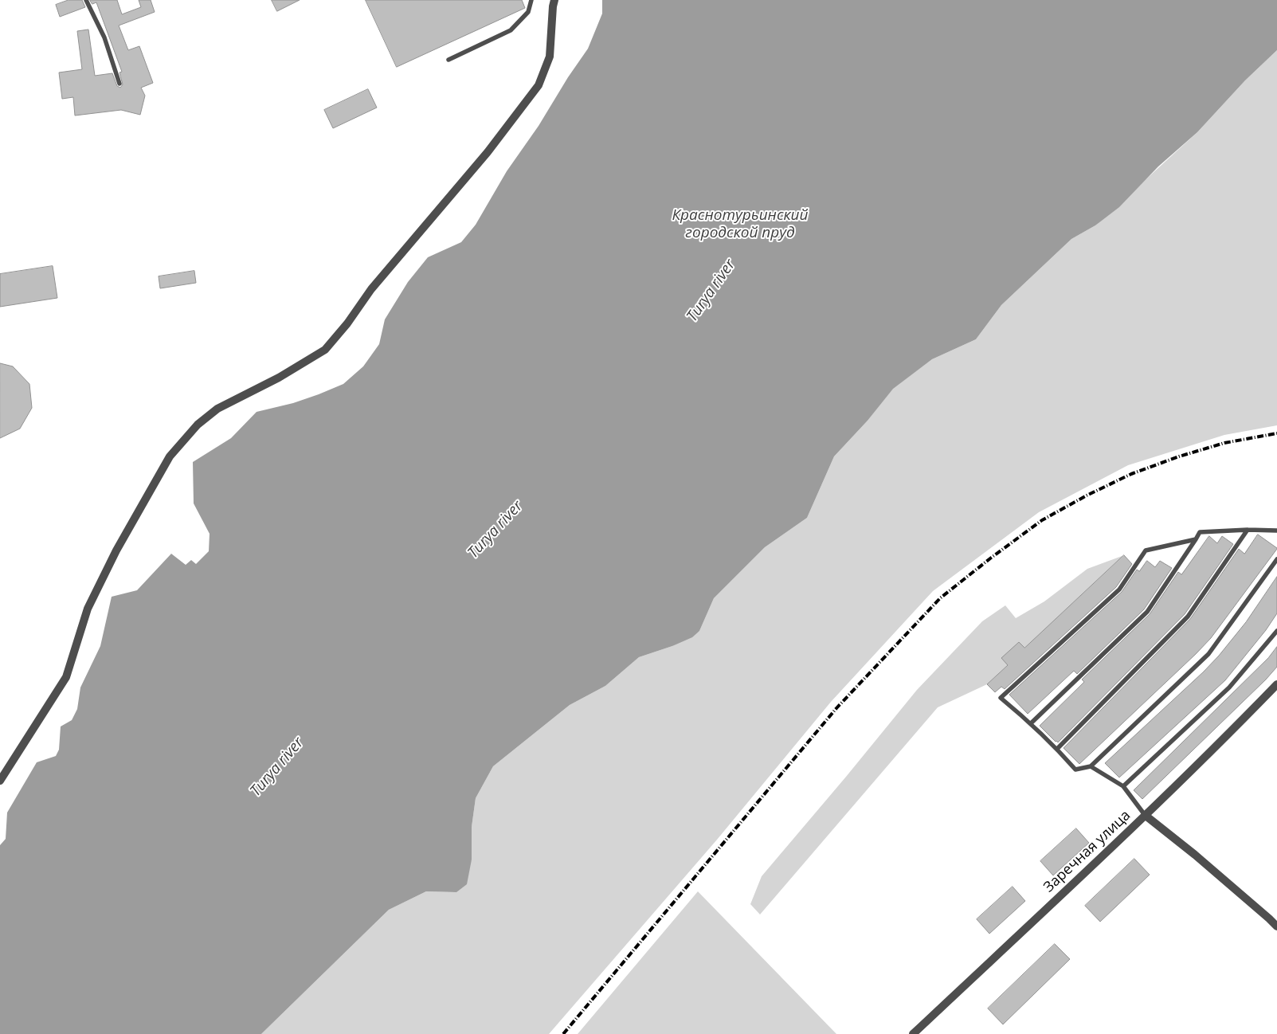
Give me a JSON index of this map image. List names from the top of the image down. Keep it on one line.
{"streets":{"street":["Заречная улица"]},"water":["Краснотурьинский городской пруд","Turya river"]}
